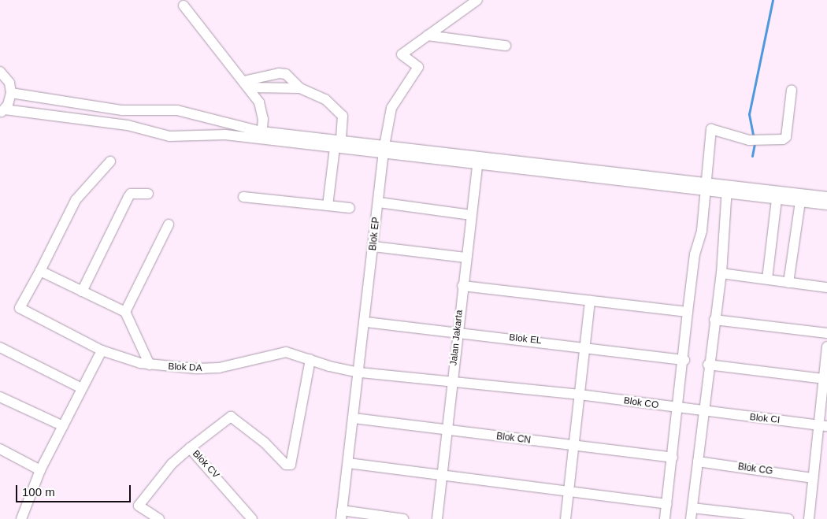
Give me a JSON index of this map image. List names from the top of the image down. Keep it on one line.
{"streets":{"street":["Blok EP","Jalan Jakarta","Blok EL","Blok DA","Blok CO","Blok CI","Blok CN","Blok CV","Blok CG"]},"crossings":[["Blok EP","Blok EL"],["Blok EP","Blok DA"],["Blok EP","Blok CN"],["Jalan Jakarta","Blok EL"],["Jalan Jakarta","Blok DA"],["Jalan Jakarta","Blok CO"],["Jalan Jakarta","Blok CN"],["Blok DA","Blok CO"],["Blok DA","Blok CV"],["Blok CO","Blok CI"]],"scale_bar":"100 m"}
